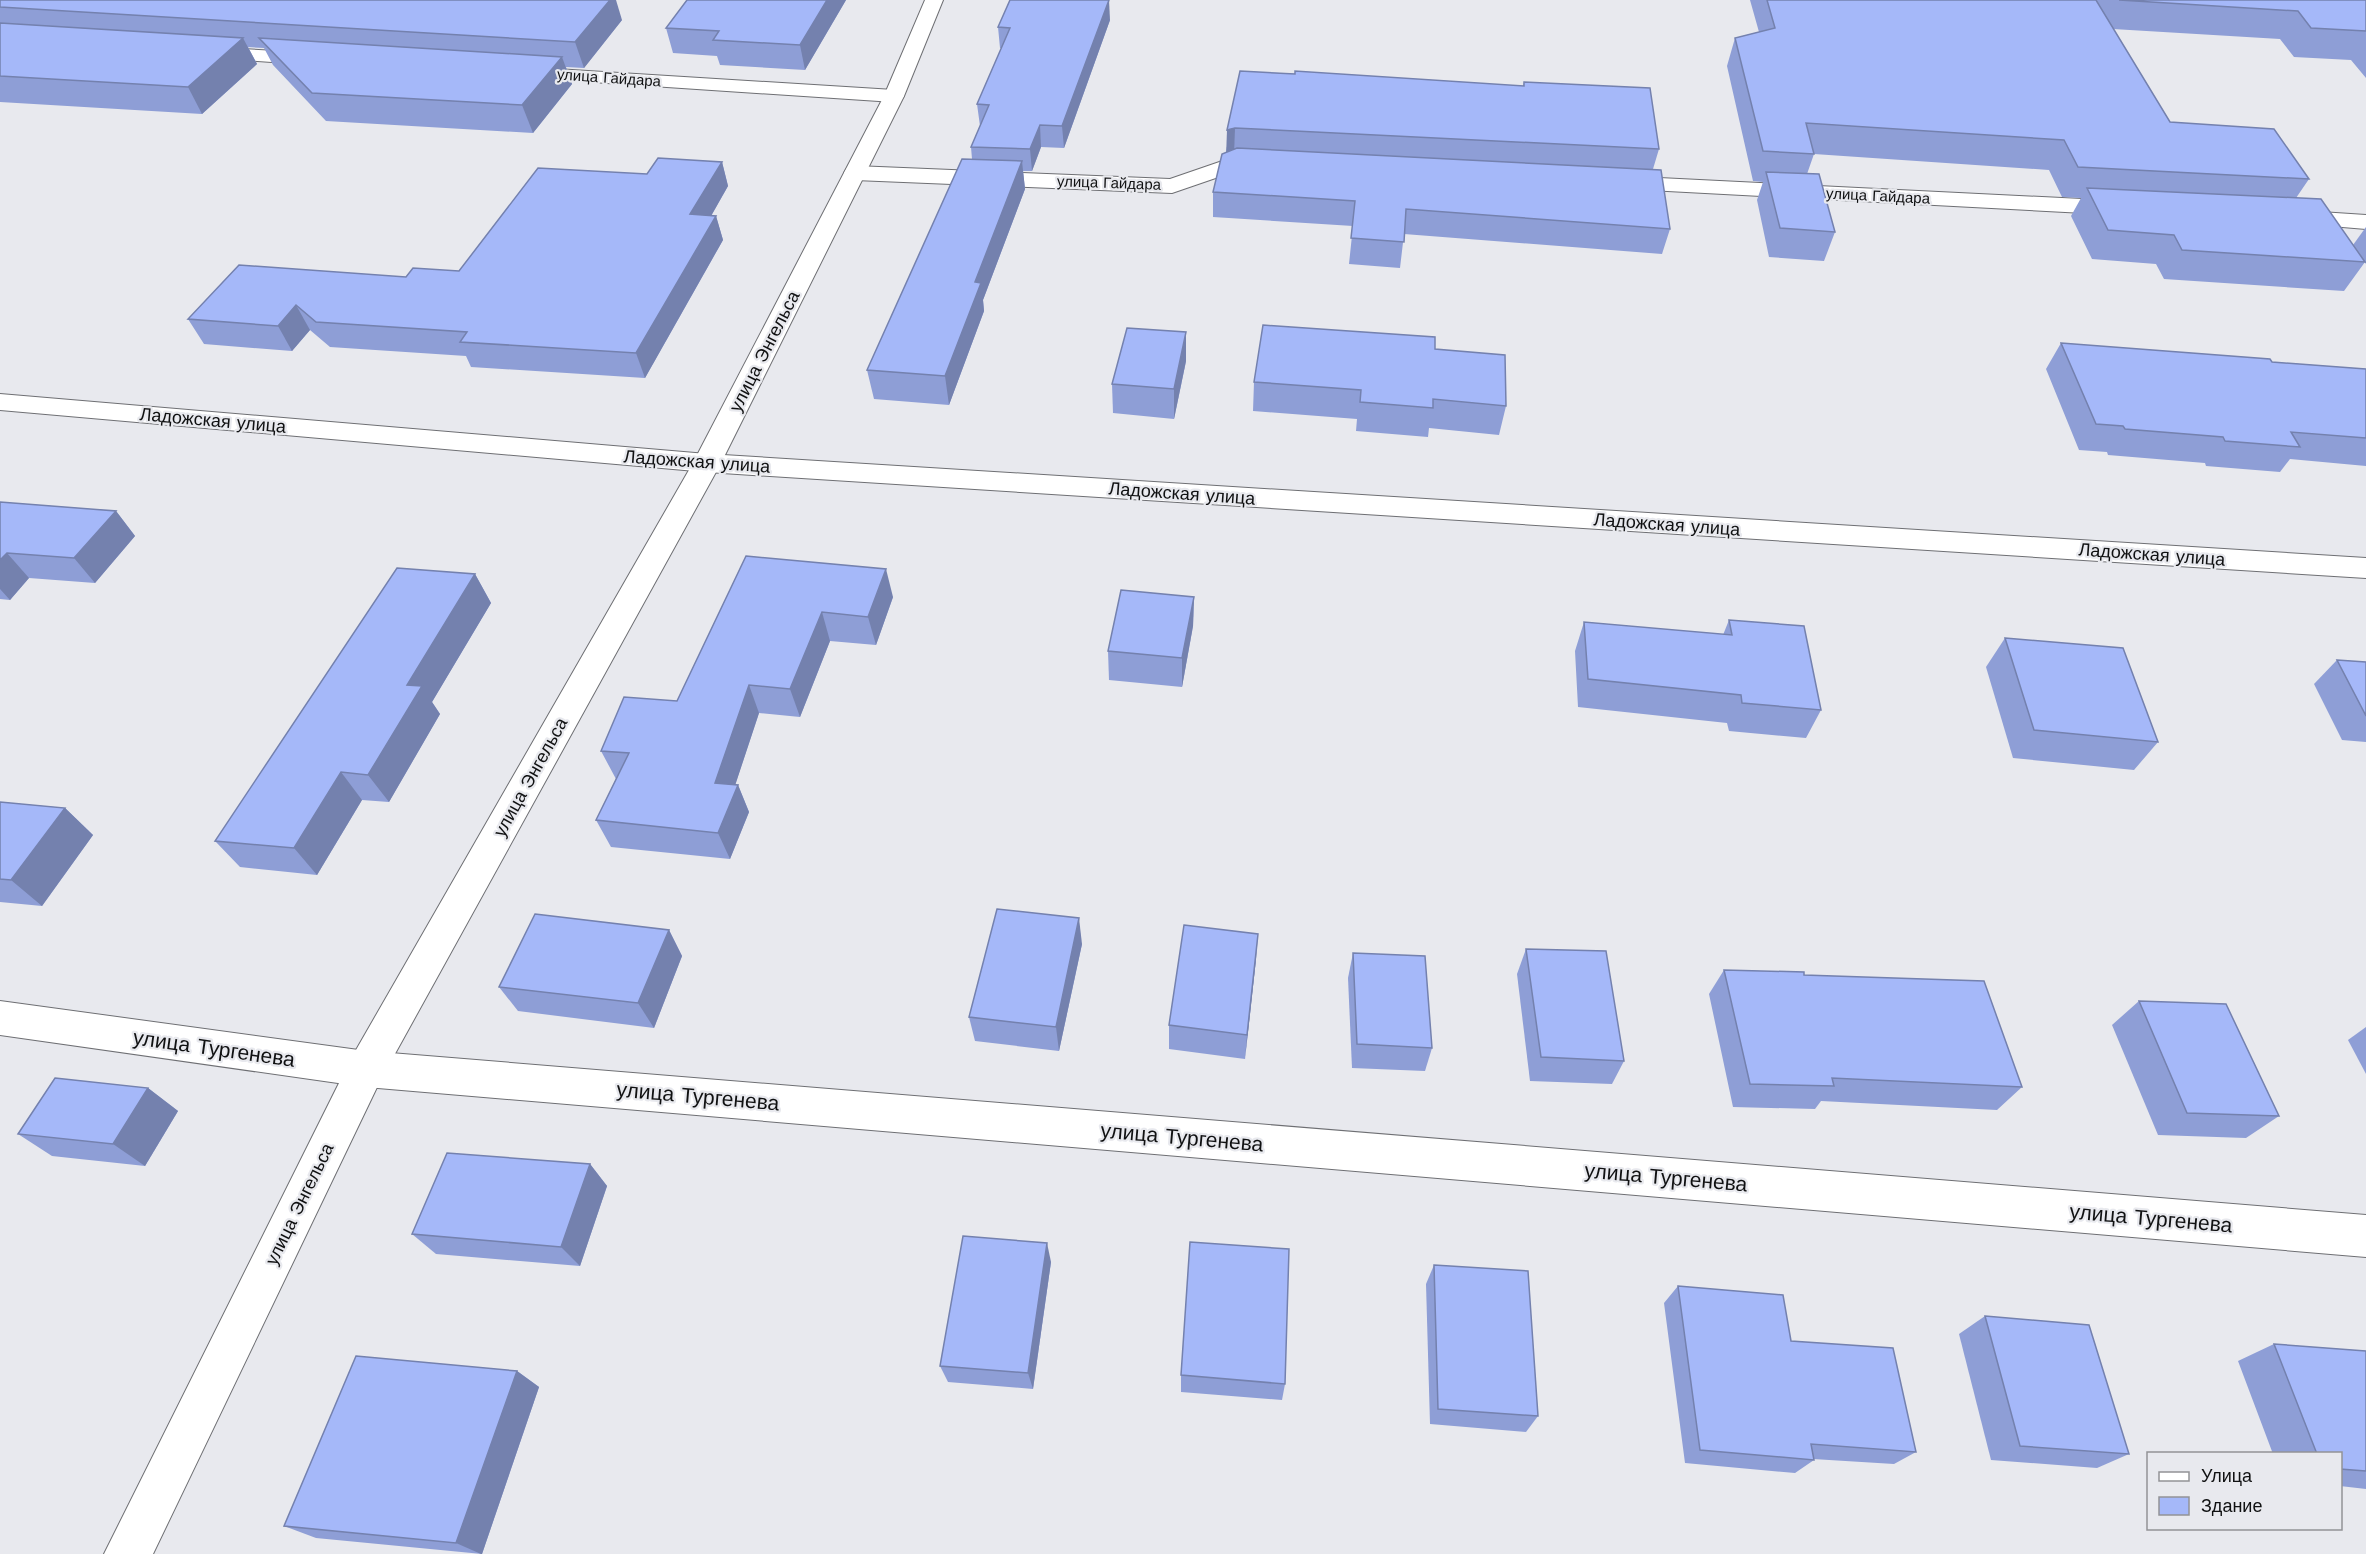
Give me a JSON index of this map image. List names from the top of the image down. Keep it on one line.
{"streets":{"street":["улица Гайдара","улица Энгельса","Ладожская улица","улица Тургенева"]},"crossings":[["улица Гайдара","улица Энгельса"],["улица Энгельса","Ладожская улица"],["улица Энгельса","улица Тургенева"]],"legend":["Улица","Здание"]}
